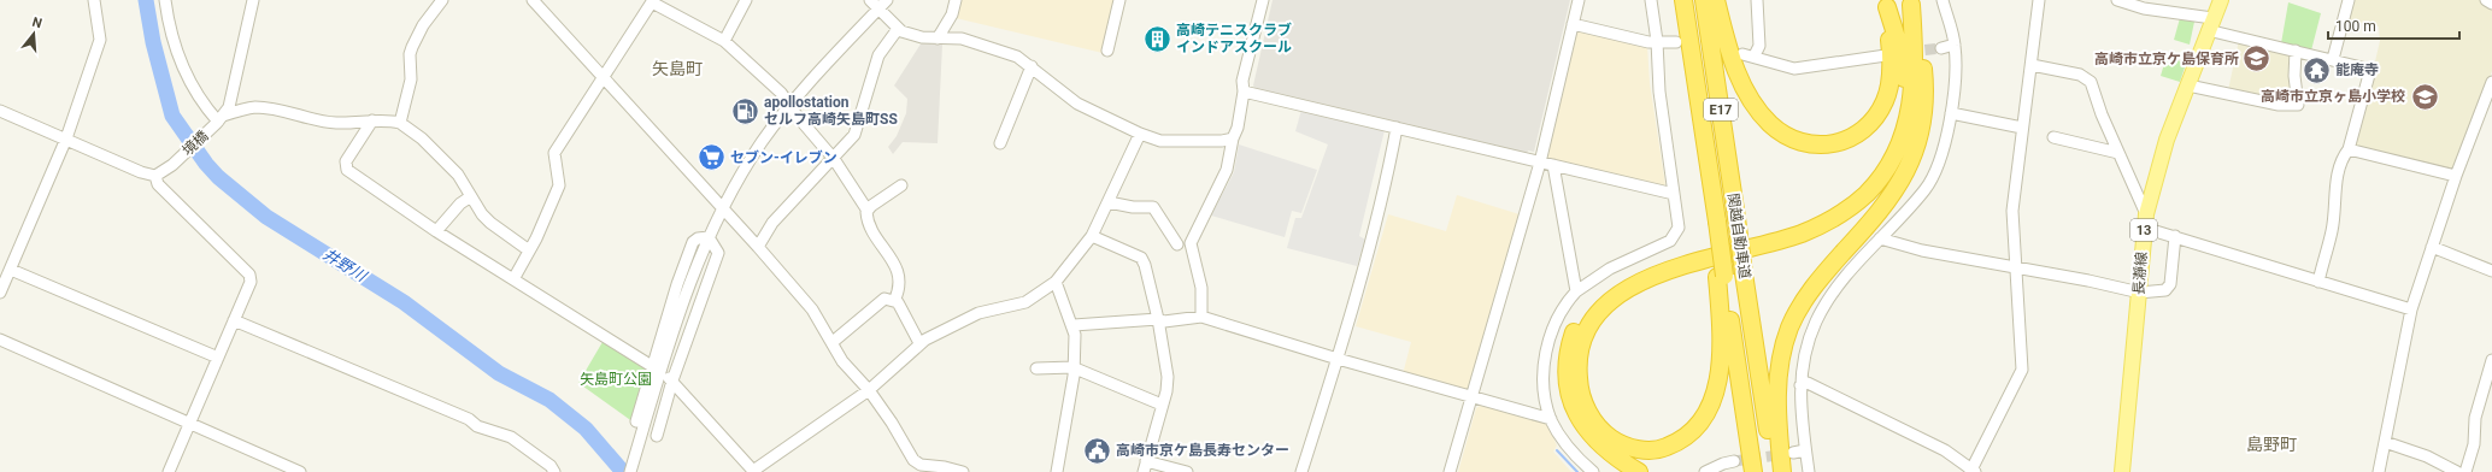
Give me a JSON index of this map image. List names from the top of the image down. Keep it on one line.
{"streets":{"highway":["E17","関越自動車道"],"main road":["13","長瀞線"],"street":["境橋"]},"districts":["矢島町","島野町"],"water":["井野川"],"parks":["矢島町公園"],"places":{"building":["高崎テニスクラブ インドアスクール"],"school or university":["高崎市立京ケ島保育所","高崎市立京ヶ島小学校"],"temple":["能庵寺"],"fuel station":["apollostation セルフ高崎矢島町SS"],"supermarket":["セブン-イレブン"],"public building":["高崎市京ケ島長寿センター"]},"scale_bar":"100 m","north":"top"}
